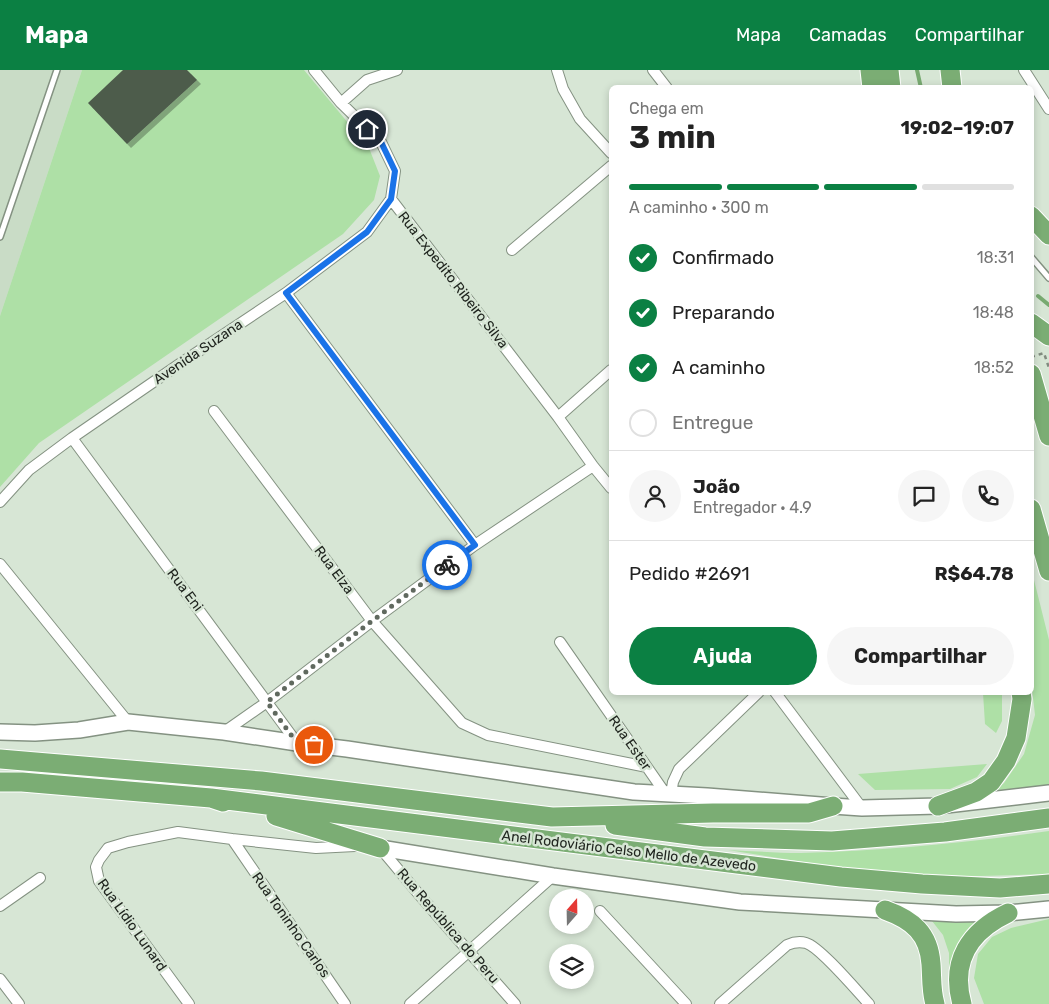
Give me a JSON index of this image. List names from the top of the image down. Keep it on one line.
{"streets":{"highway":["Anel Rodoviário Celso Mello de Azevedo"],"street":["Rua Expedito Ribeiro Silva","Avenida Suzana","Rua Elza","Rua Eni","Rua Ester","Rua Lídio Lunard","Rua Toninho Carlos","Rua República do Peru"]},"crossings":[["Rua Expedito Ribeiro Silva","Avenida Suzana"],["Avenida Suzana","Rua Eni"],["Rua Elza","Rua Ester"],["Rua Lídio Lunard","Rua Toninho Carlos"],["Rua Lídio Lunard","Rua República do Peru"]],"north":"top","page":{"header":"Mapa","nav":["Mapa","Camadas","Compartilhar"],"heading":["3 min","Chega em","19:02–19:07"],"panel":["João","Entregador · 4.9","Pedido #2691","R$64.78"],"bar":"A caminho · 300 m","list":[["Confirmado","18:31"],["Preparando","18:48"],["A caminho","18:52"],"Entregue"],"buttons":["Ajuda","Compartilhar"]}}
